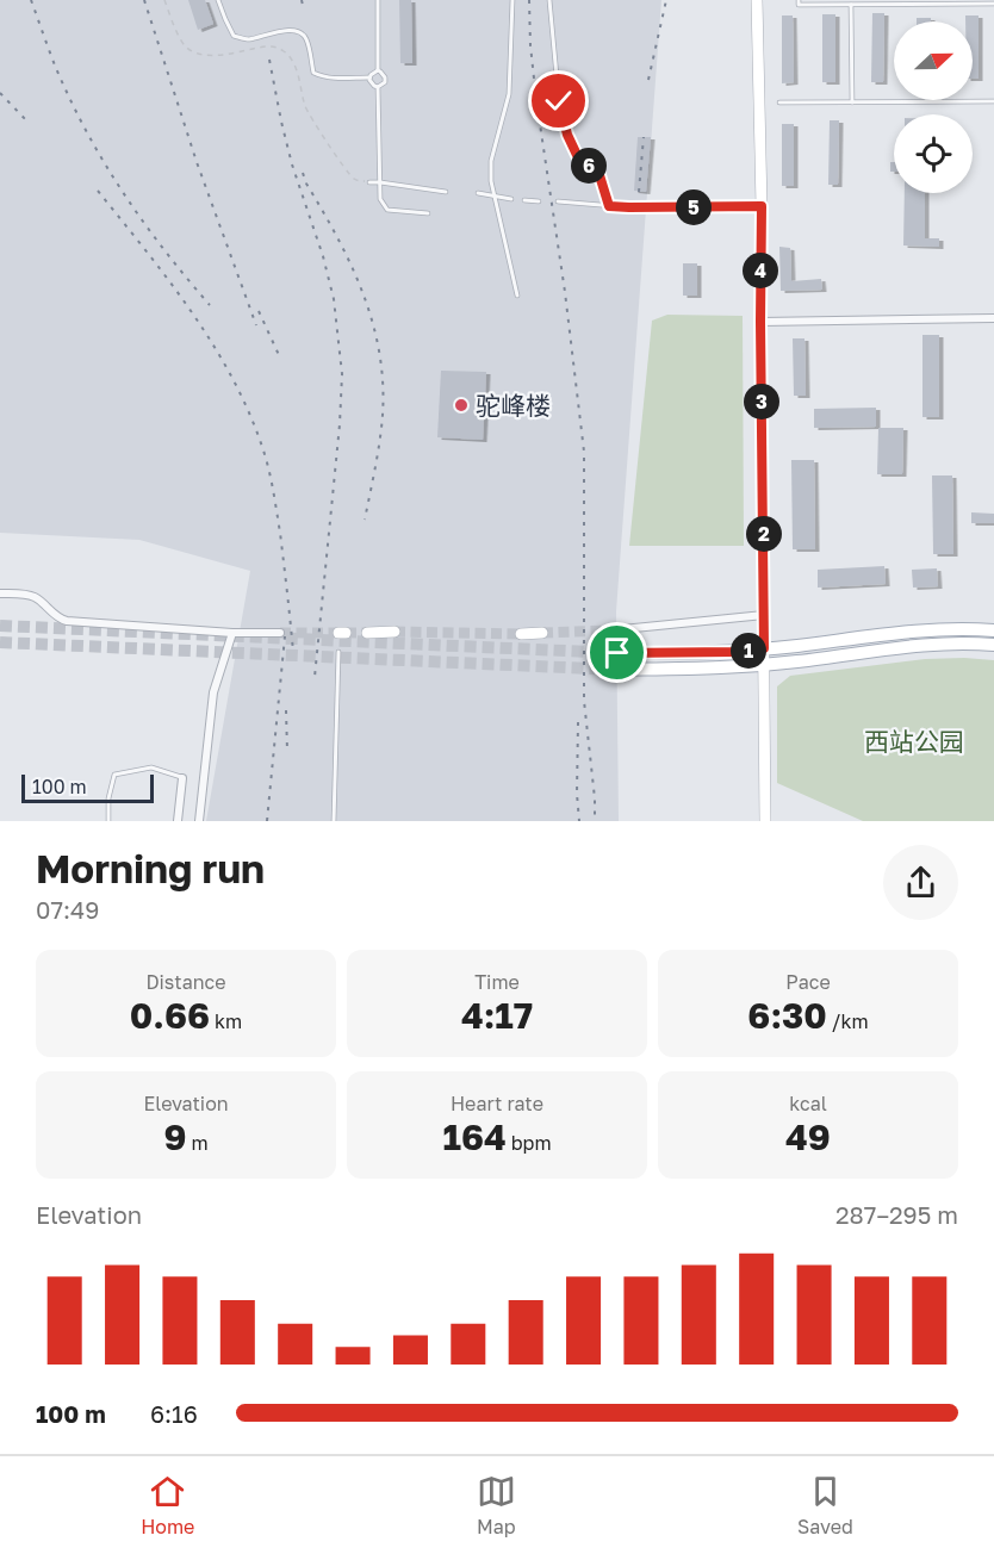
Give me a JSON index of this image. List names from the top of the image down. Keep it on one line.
{"parks":["西站公园"],"places":["驼峰楼"],"scale_bar":"100 m","north":"right","page":{"pins":["6","5","4","3","2","1"],"scale":"100 m","heading":["Morning run","07:49"],"stats":[["Distance","0.66 km"],["Time","4:17"],["Pace","6:30 /km"],["Elevation","9 m"],["Heart rate","164 bpm"],["kcal","49"]],"chart":["Elevation","287–295 m"],"list":[{"name":"100 m","note":"6:16"}],"tabs":["Home","Map","Saved"]}}
